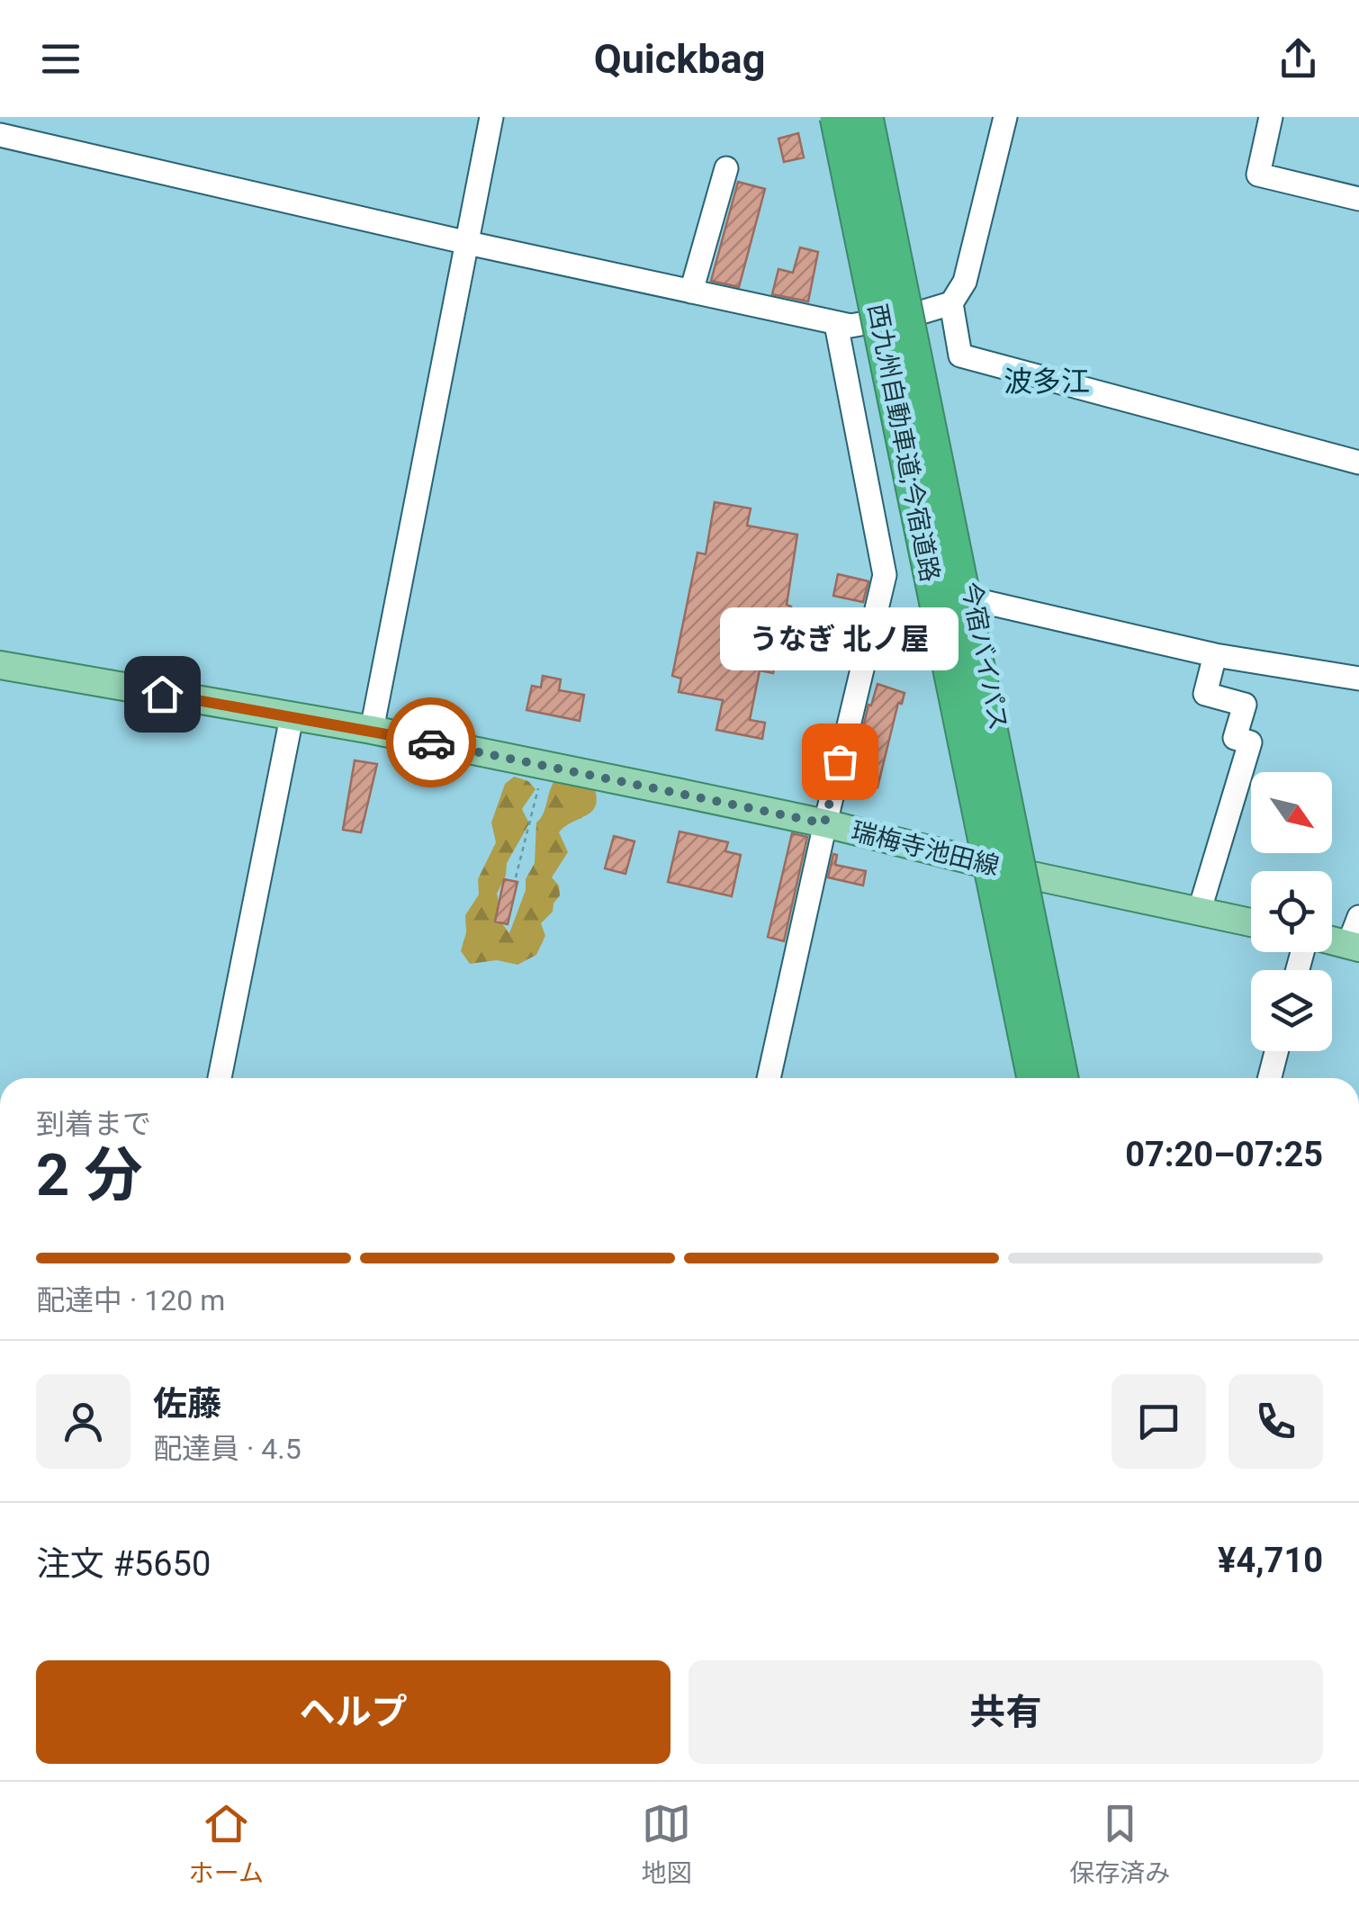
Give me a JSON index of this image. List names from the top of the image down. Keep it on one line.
{"streets":{"highway":["西九州自動車道;今宿道路","今宿バイパス"],"main road":["瑞梅寺池田線"]},"crossings":[["西九州自動車道;今宿道路","今宿バイパス"],["今宿バイパス","瑞梅寺池田線"]],"districts":["波多江"],"places":["うなぎ 北ノ屋"],"north":"bottom right","page":{"header":"Quickbag","bubble":"うなぎ 北ノ屋","heading":["2 分","到着まで","07:20–07:25"],"panel":["佐藤","配達員 · 4.5","注文 #5650","¥4,710"],"bar":"配達中 · 120 m","buttons":["ヘルプ","共有"],"tabs":["ホーム","地図","保存済み"]}}
